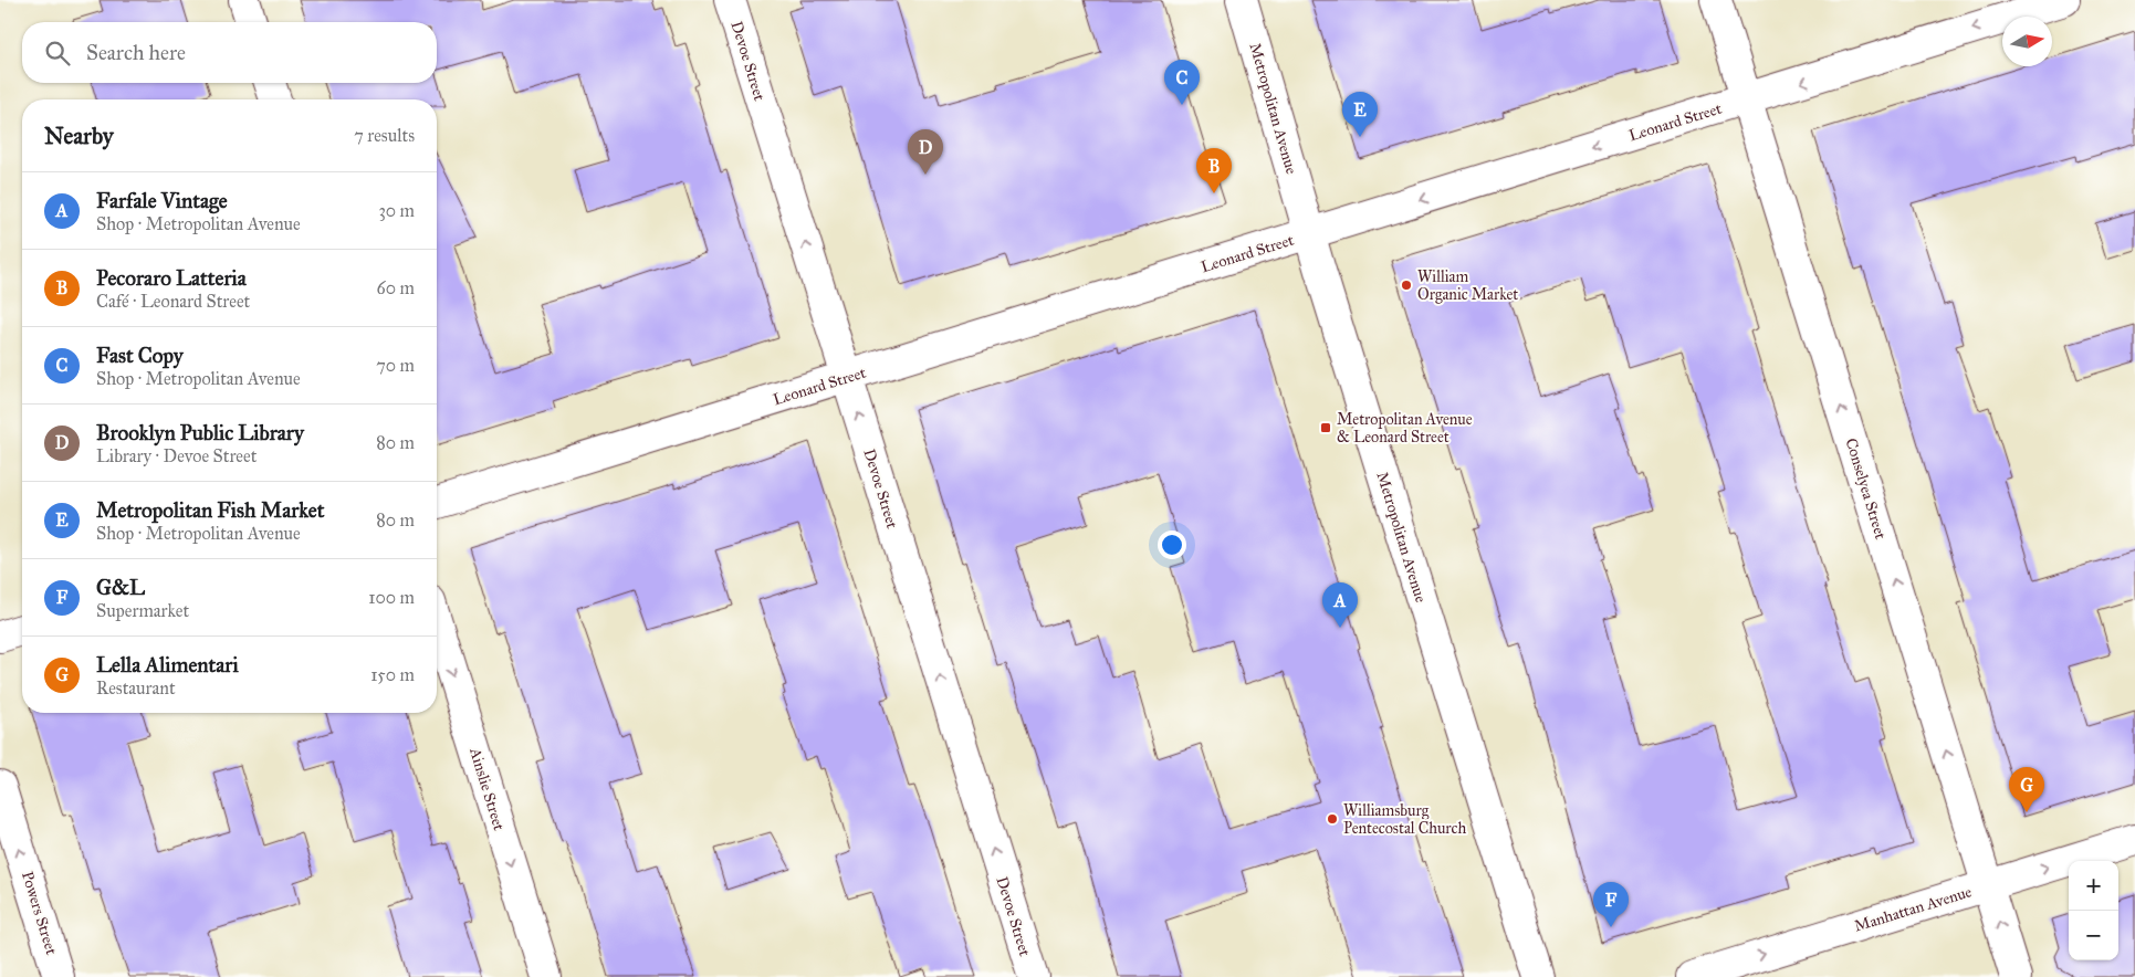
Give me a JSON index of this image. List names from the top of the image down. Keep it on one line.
{"streets":{"street":["Devoe Street","Metropolitan Avenue","Leonard Street","Conselyea Street","Ainslie Street","Manhattan Avenue","Powers Street"]},"crossings":[["Devoe Street","Leonard Street"],["Metropolitan Avenue","Leonard Street"],["Leonard Street","Conselyea Street"],["Conselyea Street","Manhattan Avenue"]],"one_way":["Devoe Street","Leonard Street","Conselyea Street","Ainslie Street","Manhattan Avenue","Powers Street"],"places":{"other":["William Organic Market","Williamsburg Pentecostal Church"],"transit":["Metropolitan Avenue & Leonard Street"]},"north":"right","page":{"search":"Search here","pins":["C","E","D","B","A","G","F"],"heading":["Nearby","7 results"],"list":[{"mark":"A","name":"Farfale Vintage","note":"Shop · Metropolitan Avenue","value":"30 m"},{"mark":"B","name":"Pecoraro Latteria","note":"Café · Leonard Street","value":"60 m"},{"mark":"C","name":"Fast Copy","note":"Shop · Metropolitan Avenue","value":"70 m"},{"mark":"D","name":"Brooklyn Public Library","note":"Library · Devoe Street","value":"80 m"},{"mark":"E","name":"Metropolitan Fish Market","note":"Shop · Metropolitan Avenue","value":"80 m"},{"mark":"F","name":"G&L","note":"Supermarket","value":"100 m"},{"mark":"G","name":"Lella Alimentari","note":"Restaurant","value":"150 m"}],"map_buttons":["+","−"]}}
